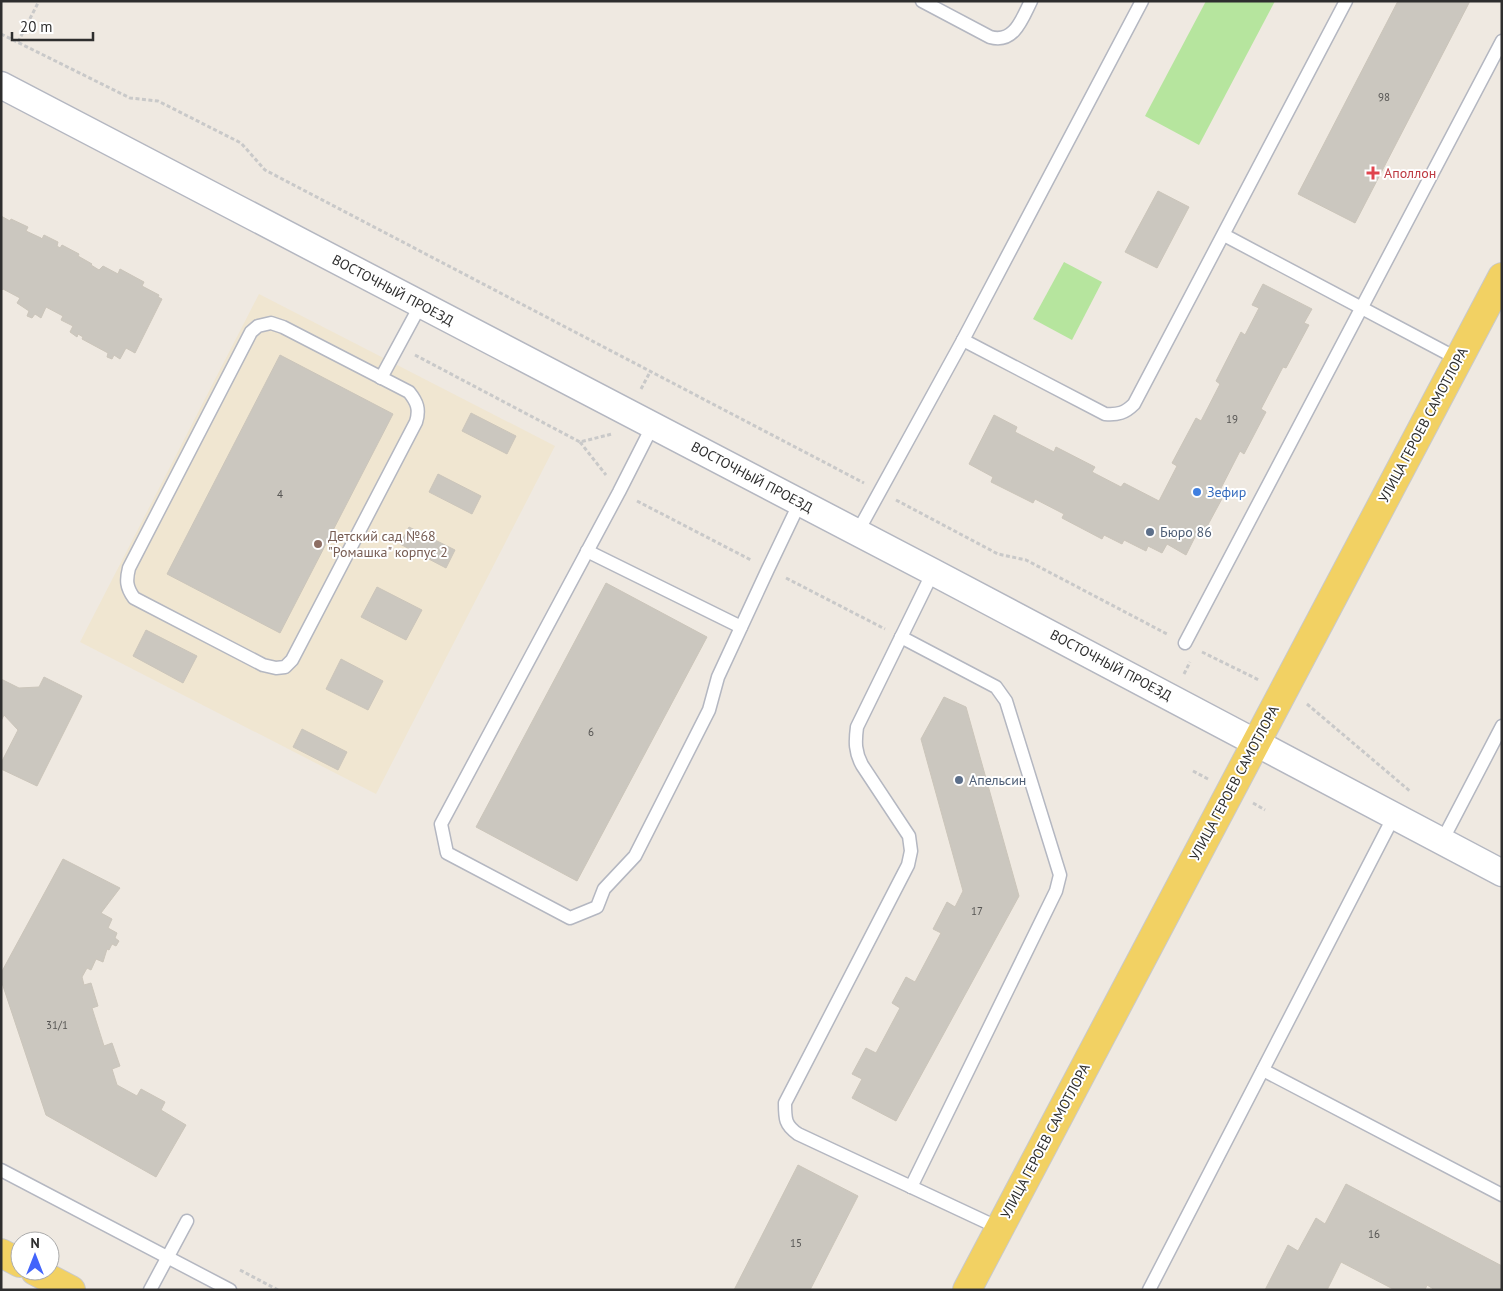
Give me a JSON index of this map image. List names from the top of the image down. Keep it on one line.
{"streets":{"main road":["УЛИЦА ГЕРОЕВ САМОТЛОРА"],"street":["ВОСТОЧНЫЙ ПРОЕЗД"]},"crossings":[["ВОСТОЧНЫЙ ПРОЕЗД","УЛИЦА ГЕРОЕВ САМОТЛОРА"]],"places":{"health":["Аполлон"],"other":["Зефир","Бюро 86","Детский сад №68 \"Ромашка\" корпус 2","Апельсин"]},"house_numbers":["98","19","4","6","17","31/1","16","15"],"scale_bar":"20 m","north":"top"}
